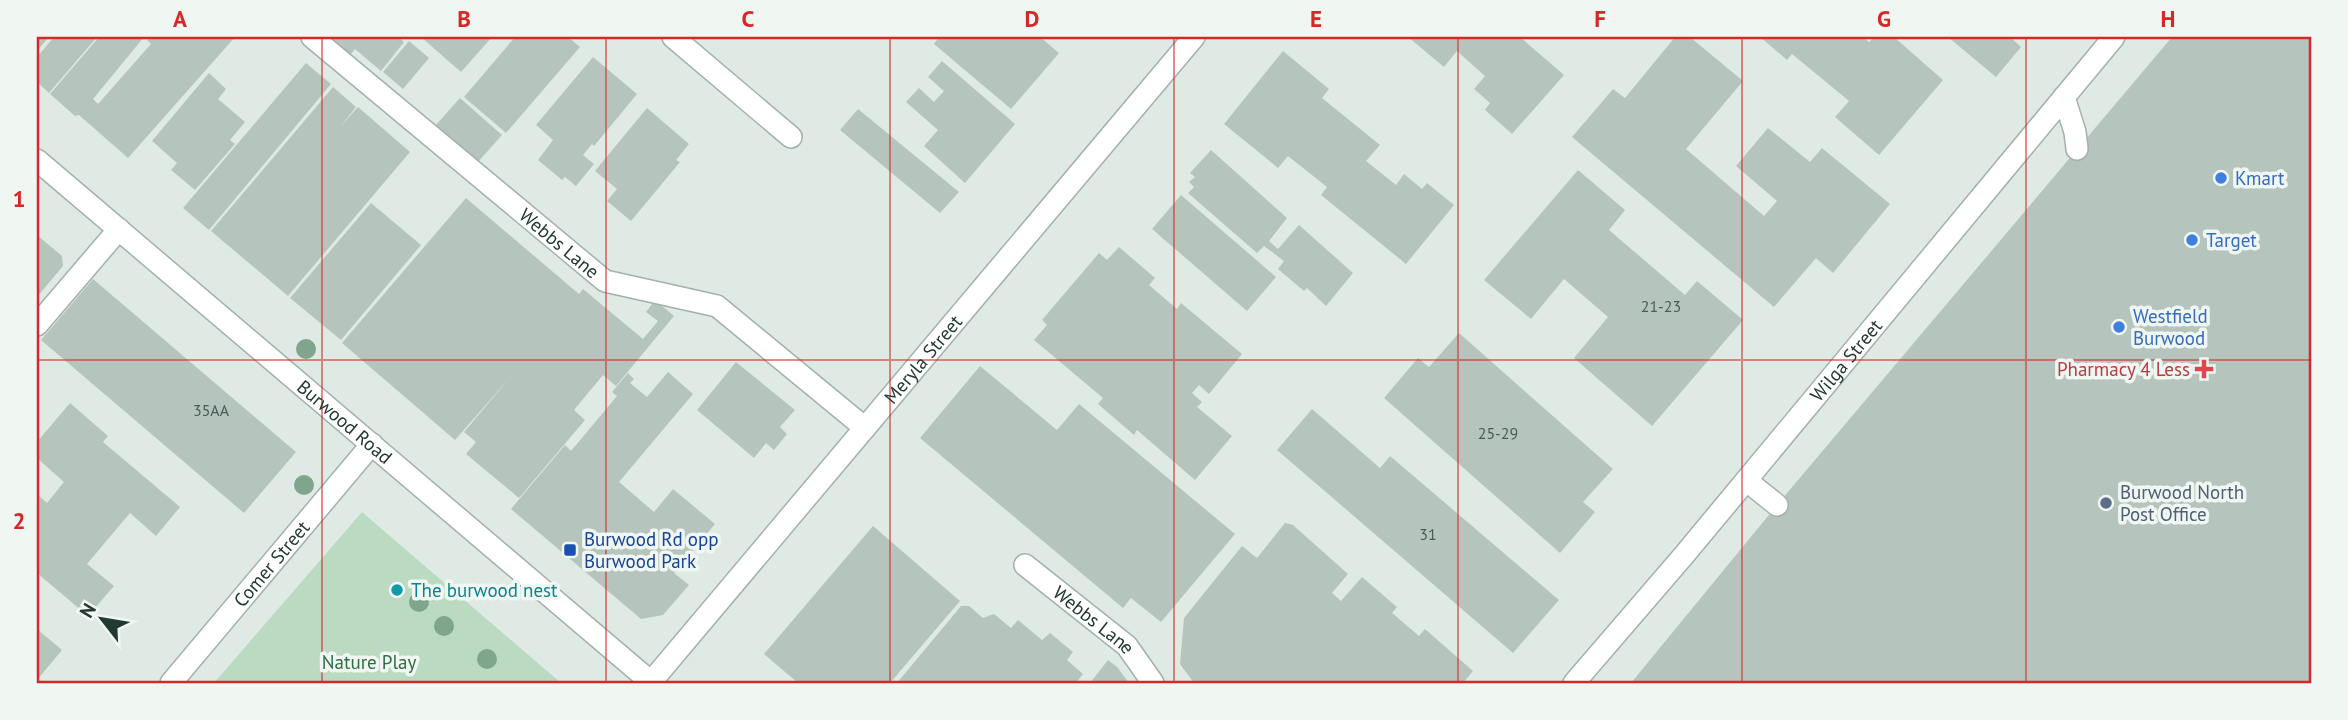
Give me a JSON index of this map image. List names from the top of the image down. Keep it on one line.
{"streets":{"street":["Webbs Lane","Meryla Street","Wilga Street","Burwood Road","Comer Street"]},"crossings":[["Webbs Lane","Meryla Street"],["Meryla Street","Burwood Road"],["Burwood Road","Comer Street"]],"parks":["Nature Play"],"places":{"other":["Kmart","Target","Westfield Burwood","Burwood North Post Office","The burwood nest"],"health":["Pharmacy 4 Less"],"transit":["Burwood Rd opp Burwood Park"]},"house_numbers":["21-23","35AA","25-29","31"],"north":"top left","grid":{"columns":["A","B","C","D","E","F","G","H"],"rows":["1","2"]}}
